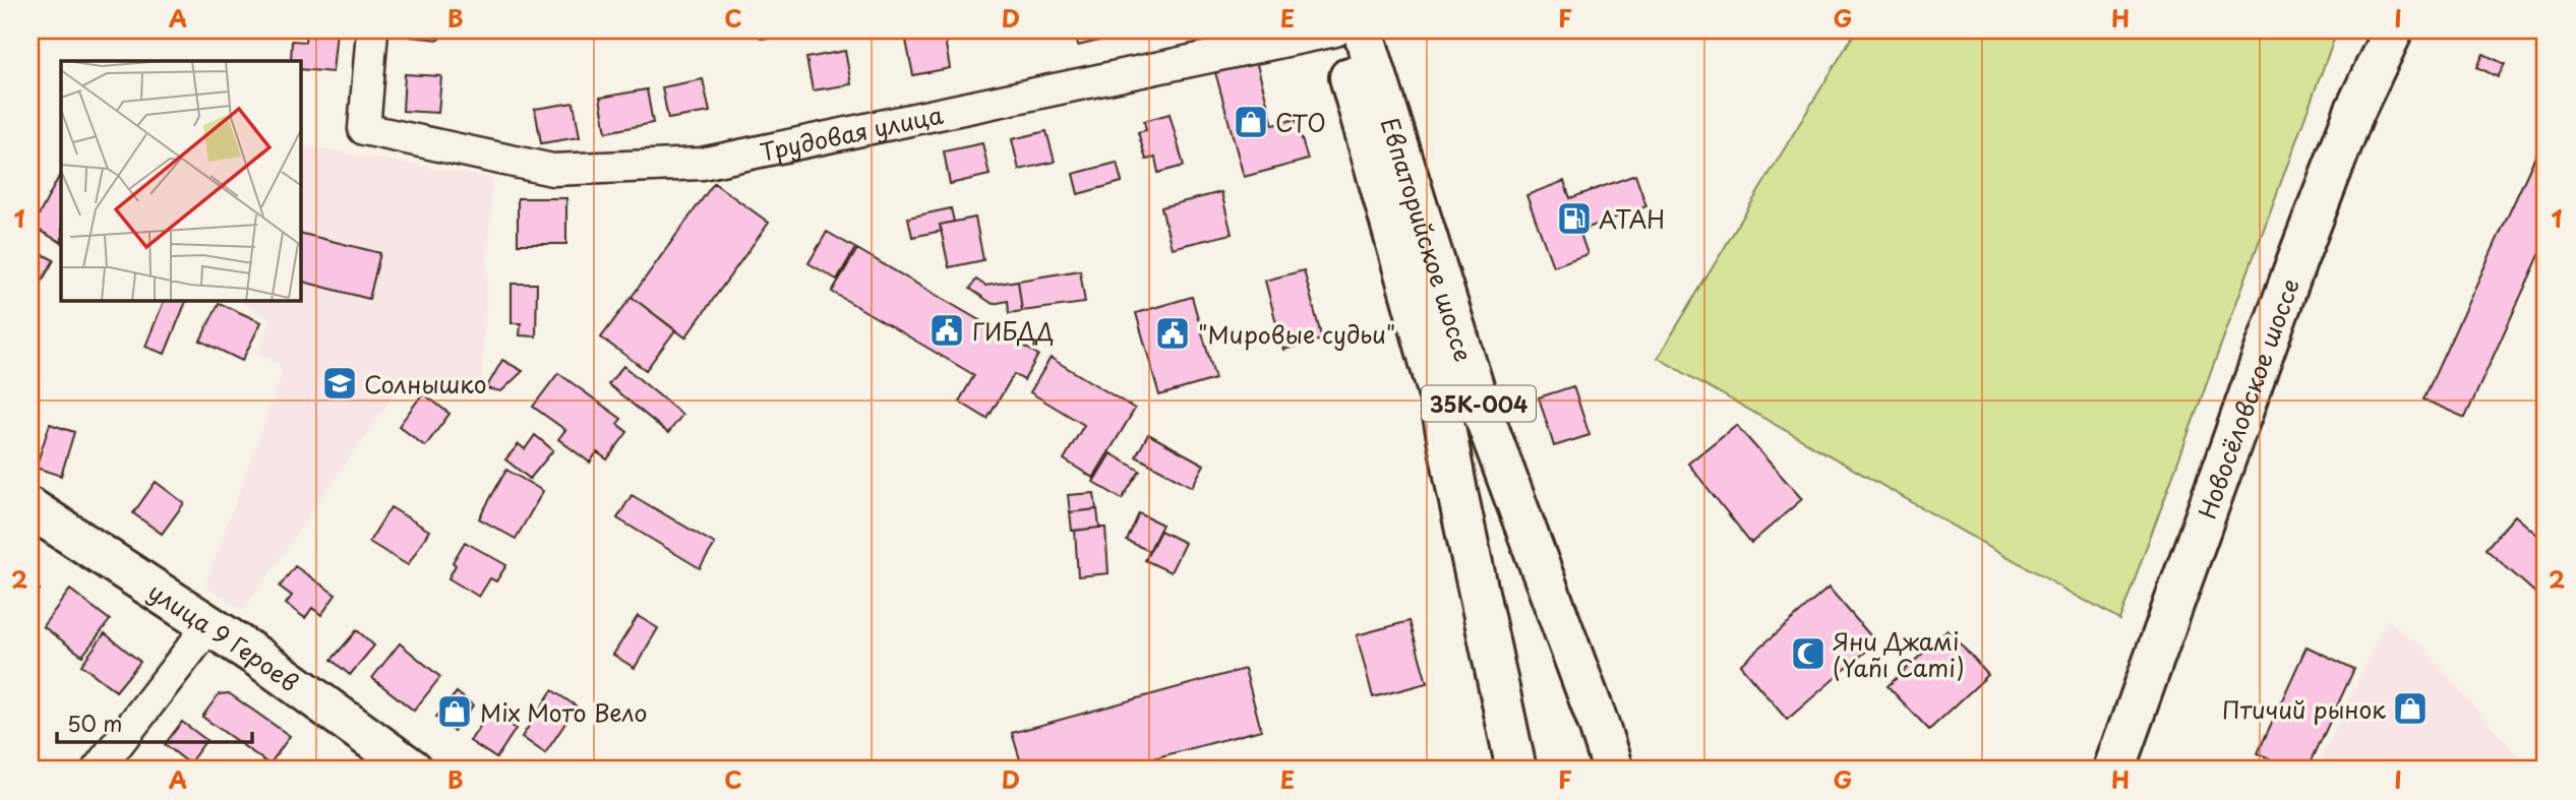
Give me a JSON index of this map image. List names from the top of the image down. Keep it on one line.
{"streets":{"main road":["Евпаторийское шоссе","Новосёловское шоссе","35К-004","улица 9 Героев"],"street":["Трудовая улица"]},"crossings":[["Трудовая улица","Евпаторийское шоссе"]],"places":{"shop":["СТО","Птичий рынок","Mix Мото Вело"],"fuel station":["АТАН"],"public building":["ГИБДД","\"Мировые судьи\""],"school or university":["Солнышко"],"mosque":["Яни Джамі (Yañı Cami)"]},"scale_bar":"50 m","grid":{"columns":["A","B","C","D","E","F","G","H","I"],"rows":["1","2"]}}
